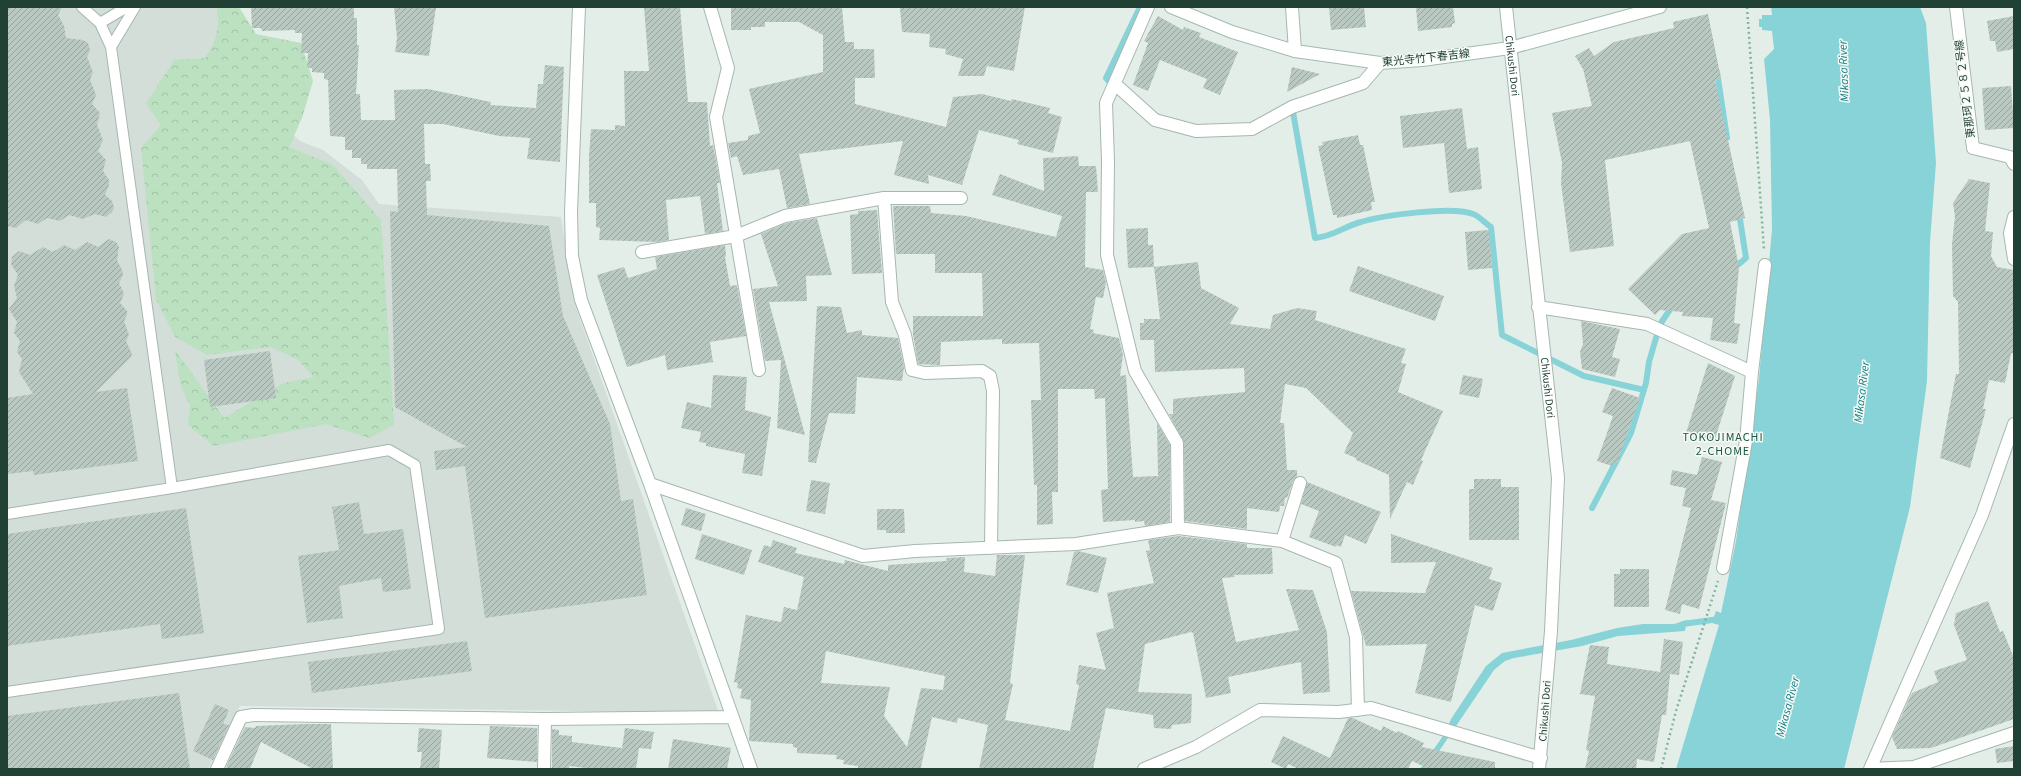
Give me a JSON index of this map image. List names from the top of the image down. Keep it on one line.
{"streets":{"street":["東光寺竹下春吉線","Chikushi Dori","東那珂２５８２号線"]},"crossings":[["東光寺竹下春吉線","Chikushi Dori"]],"districts":["TOKOJIMACHI 2-CHOME"],"water":["Mikasa River"]}
